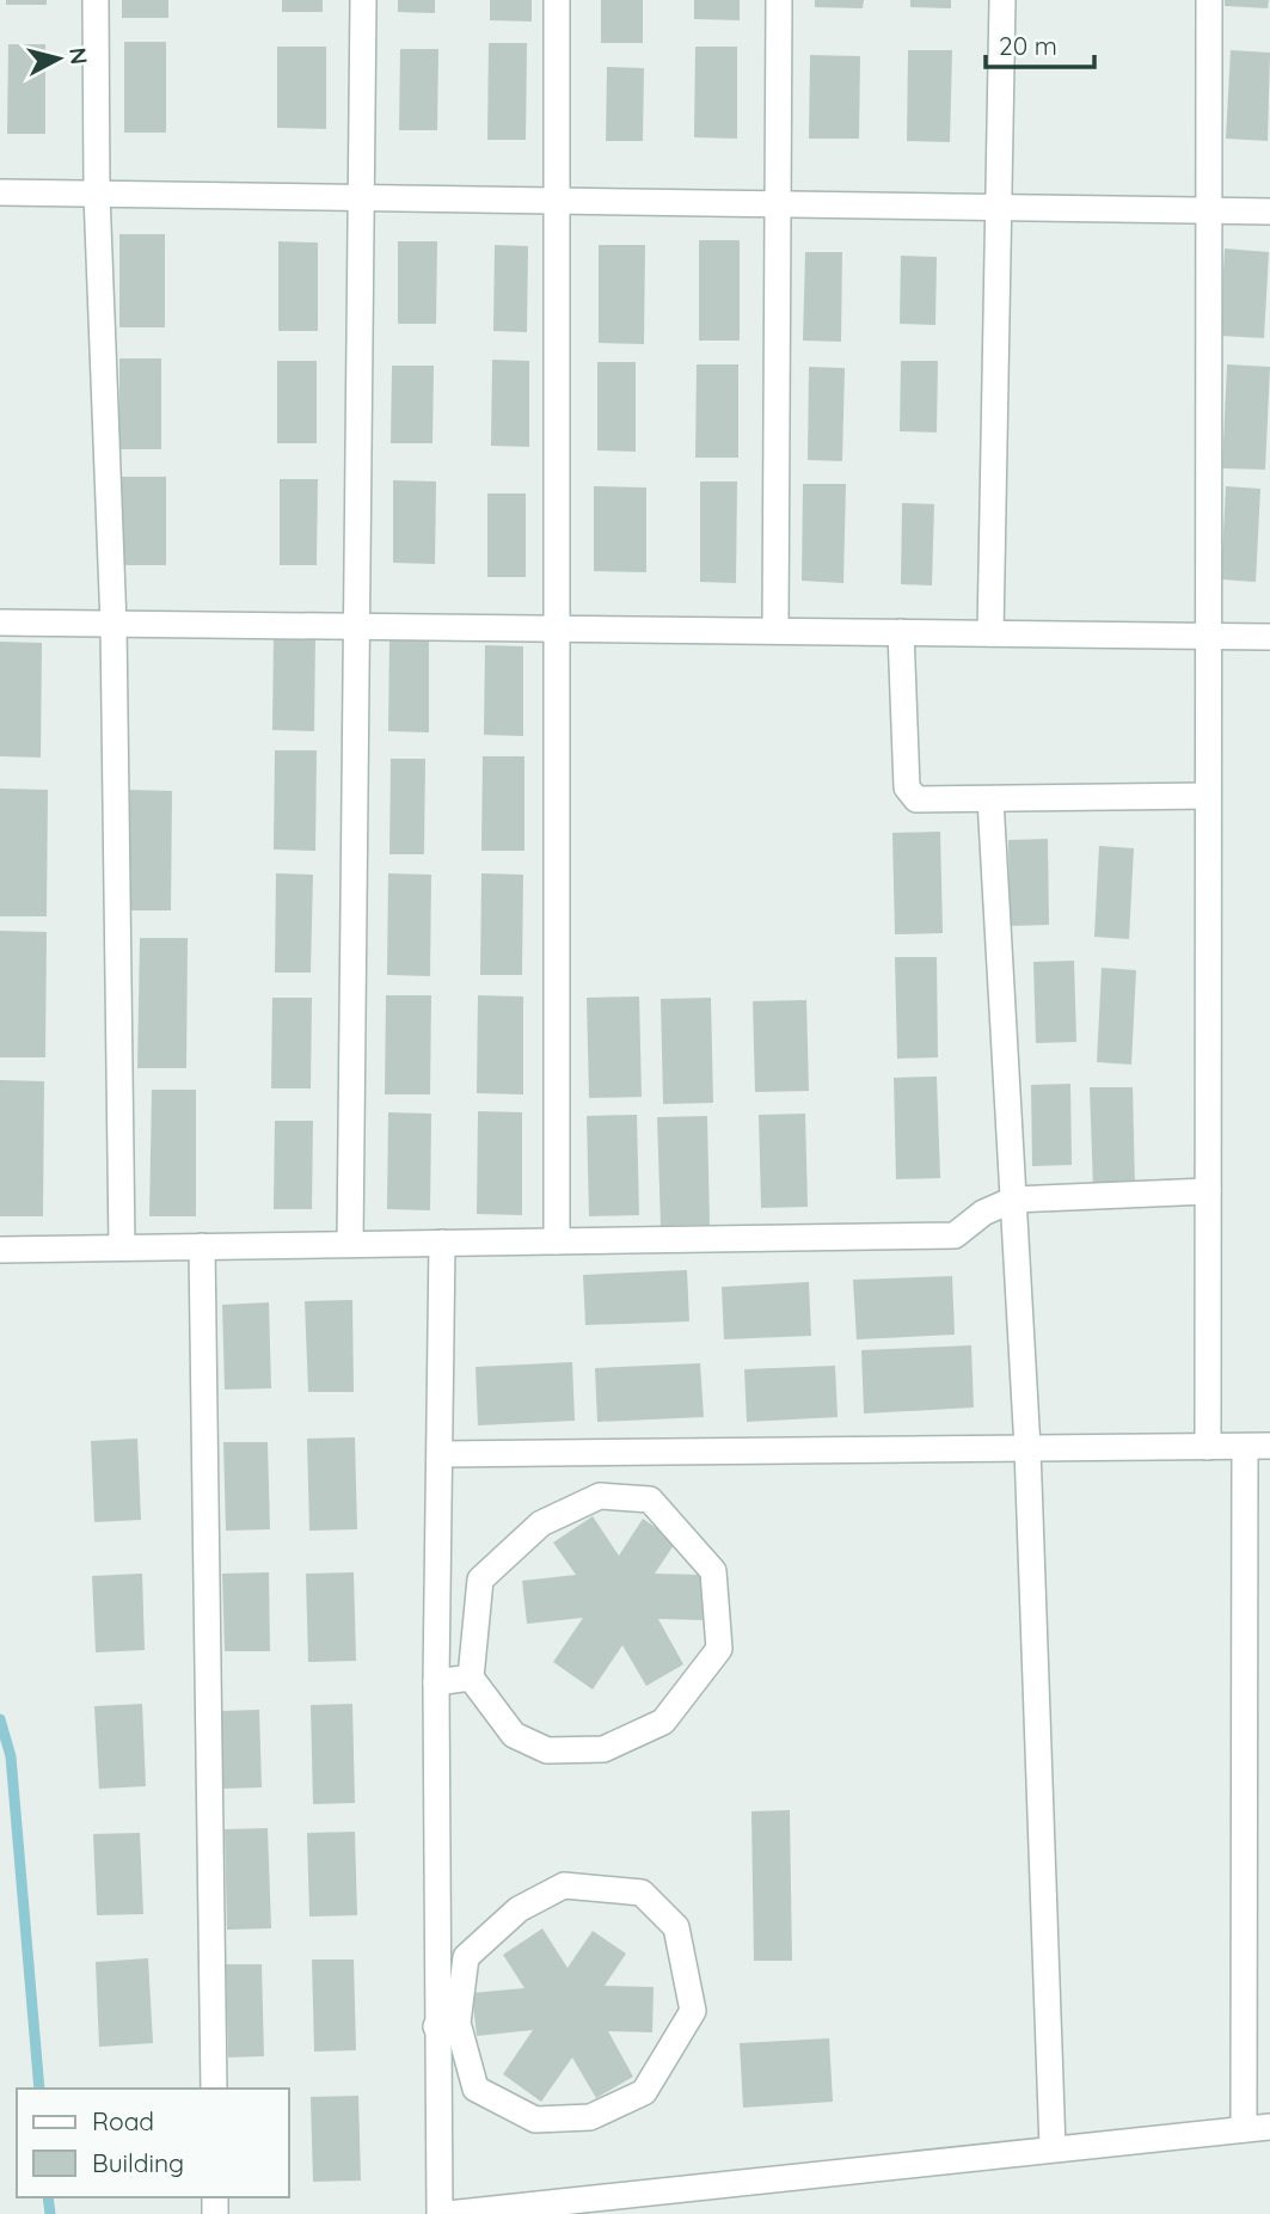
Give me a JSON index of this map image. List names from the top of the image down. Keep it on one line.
{"legend":["Road","Building"],"scale_bar":"20 m","north":"right"}
